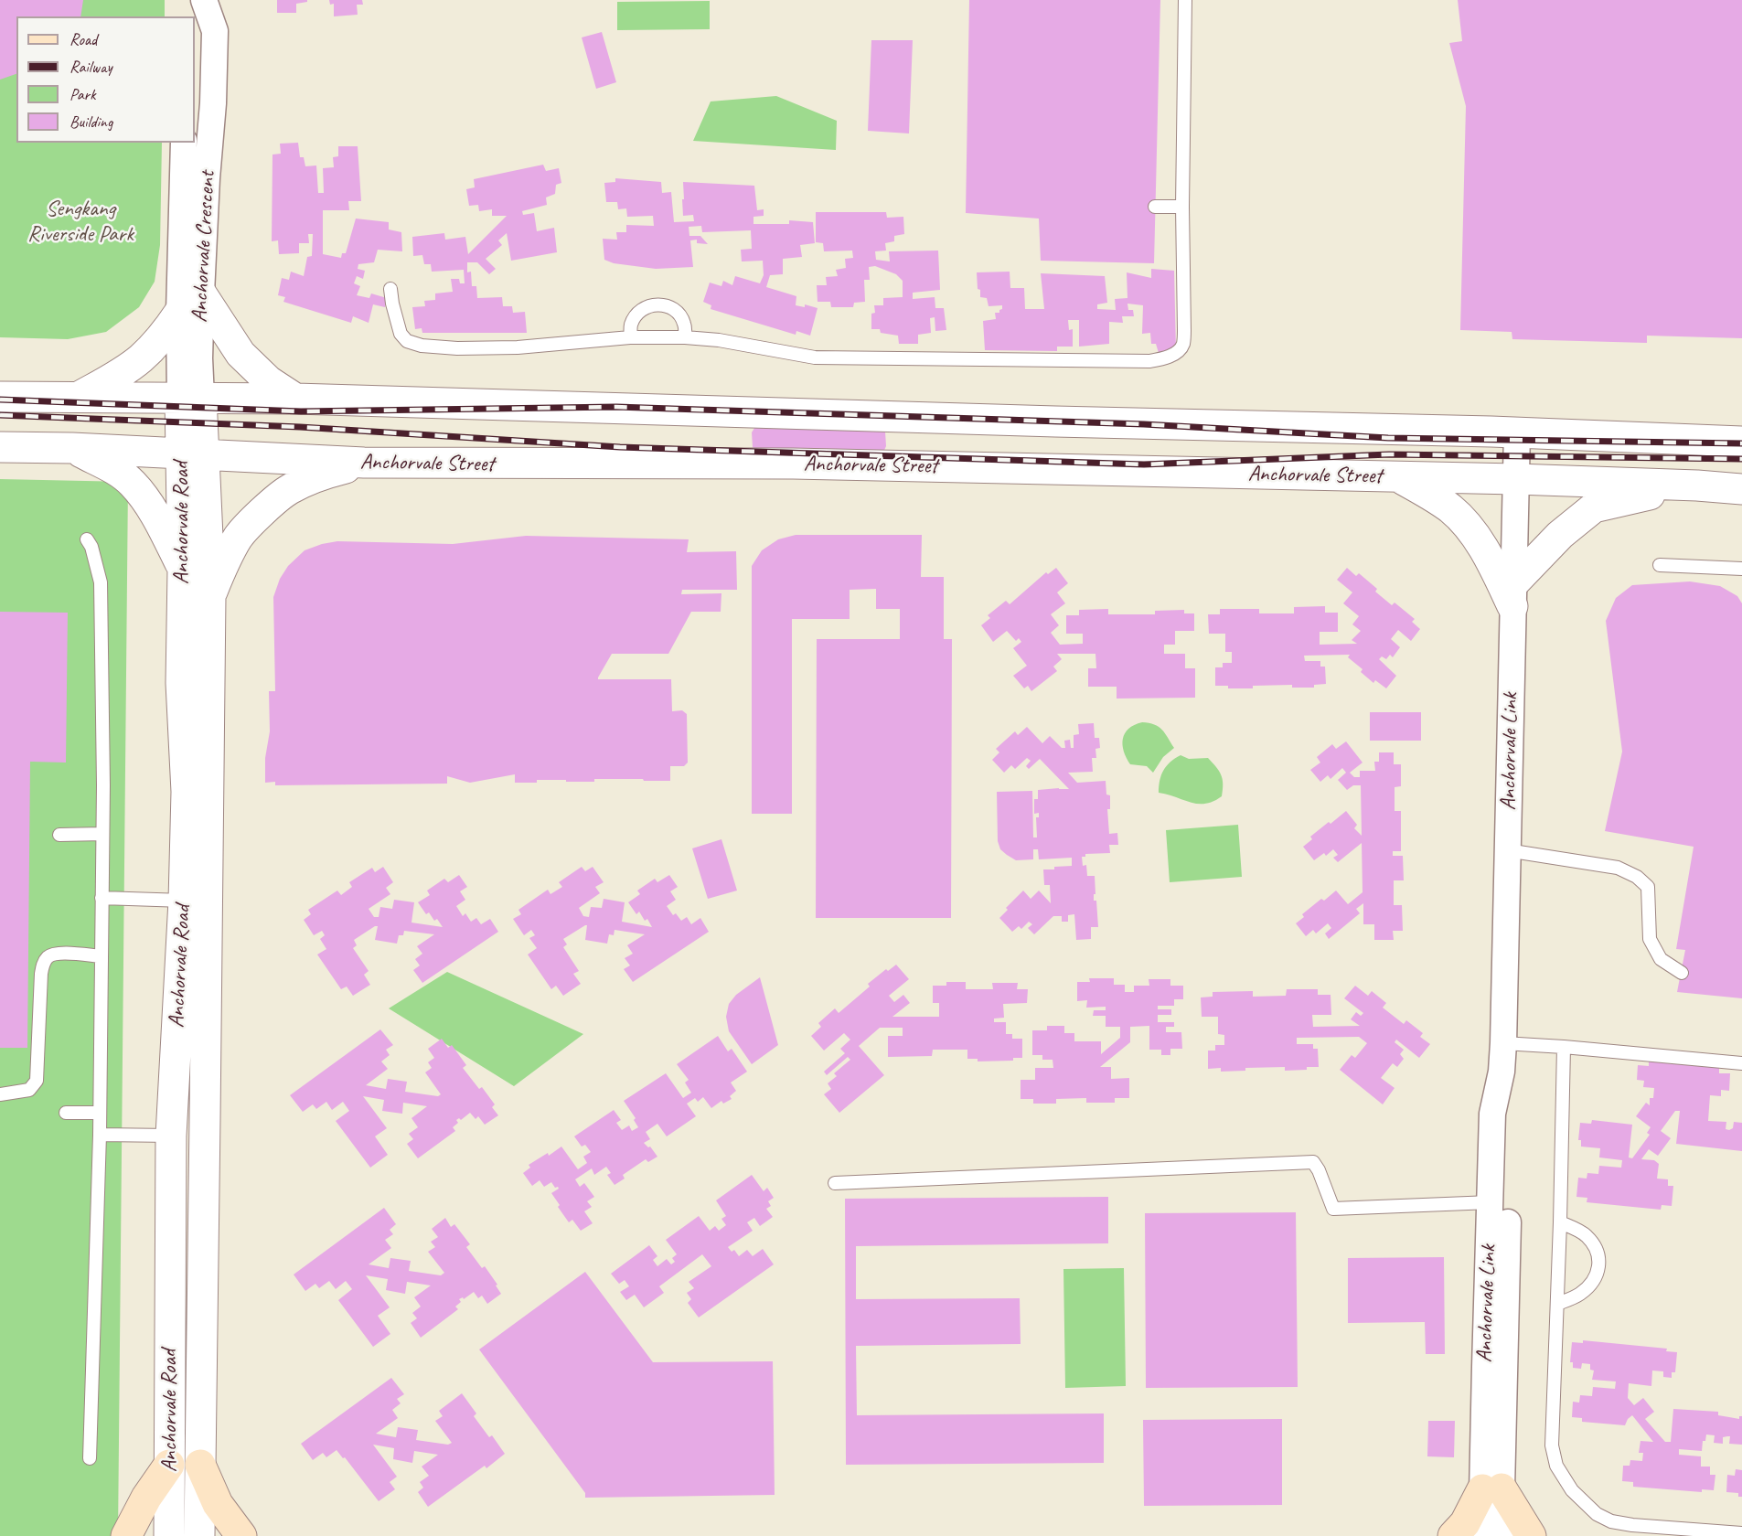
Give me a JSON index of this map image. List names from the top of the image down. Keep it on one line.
{"streets":{"street":["Anchorvale Crescent","Anchorvale Street","Anchorvale Road","Anchorvale Link"]},"crossings":[["Anchorvale Crescent","Anchorvale Road"],["Anchorvale Street","Anchorvale Road"],["Anchorvale Street","Anchorvale Link"]],"parks":["Sengkang Riverside Park"],"legend":["Road","Railway","Park","Building"]}
